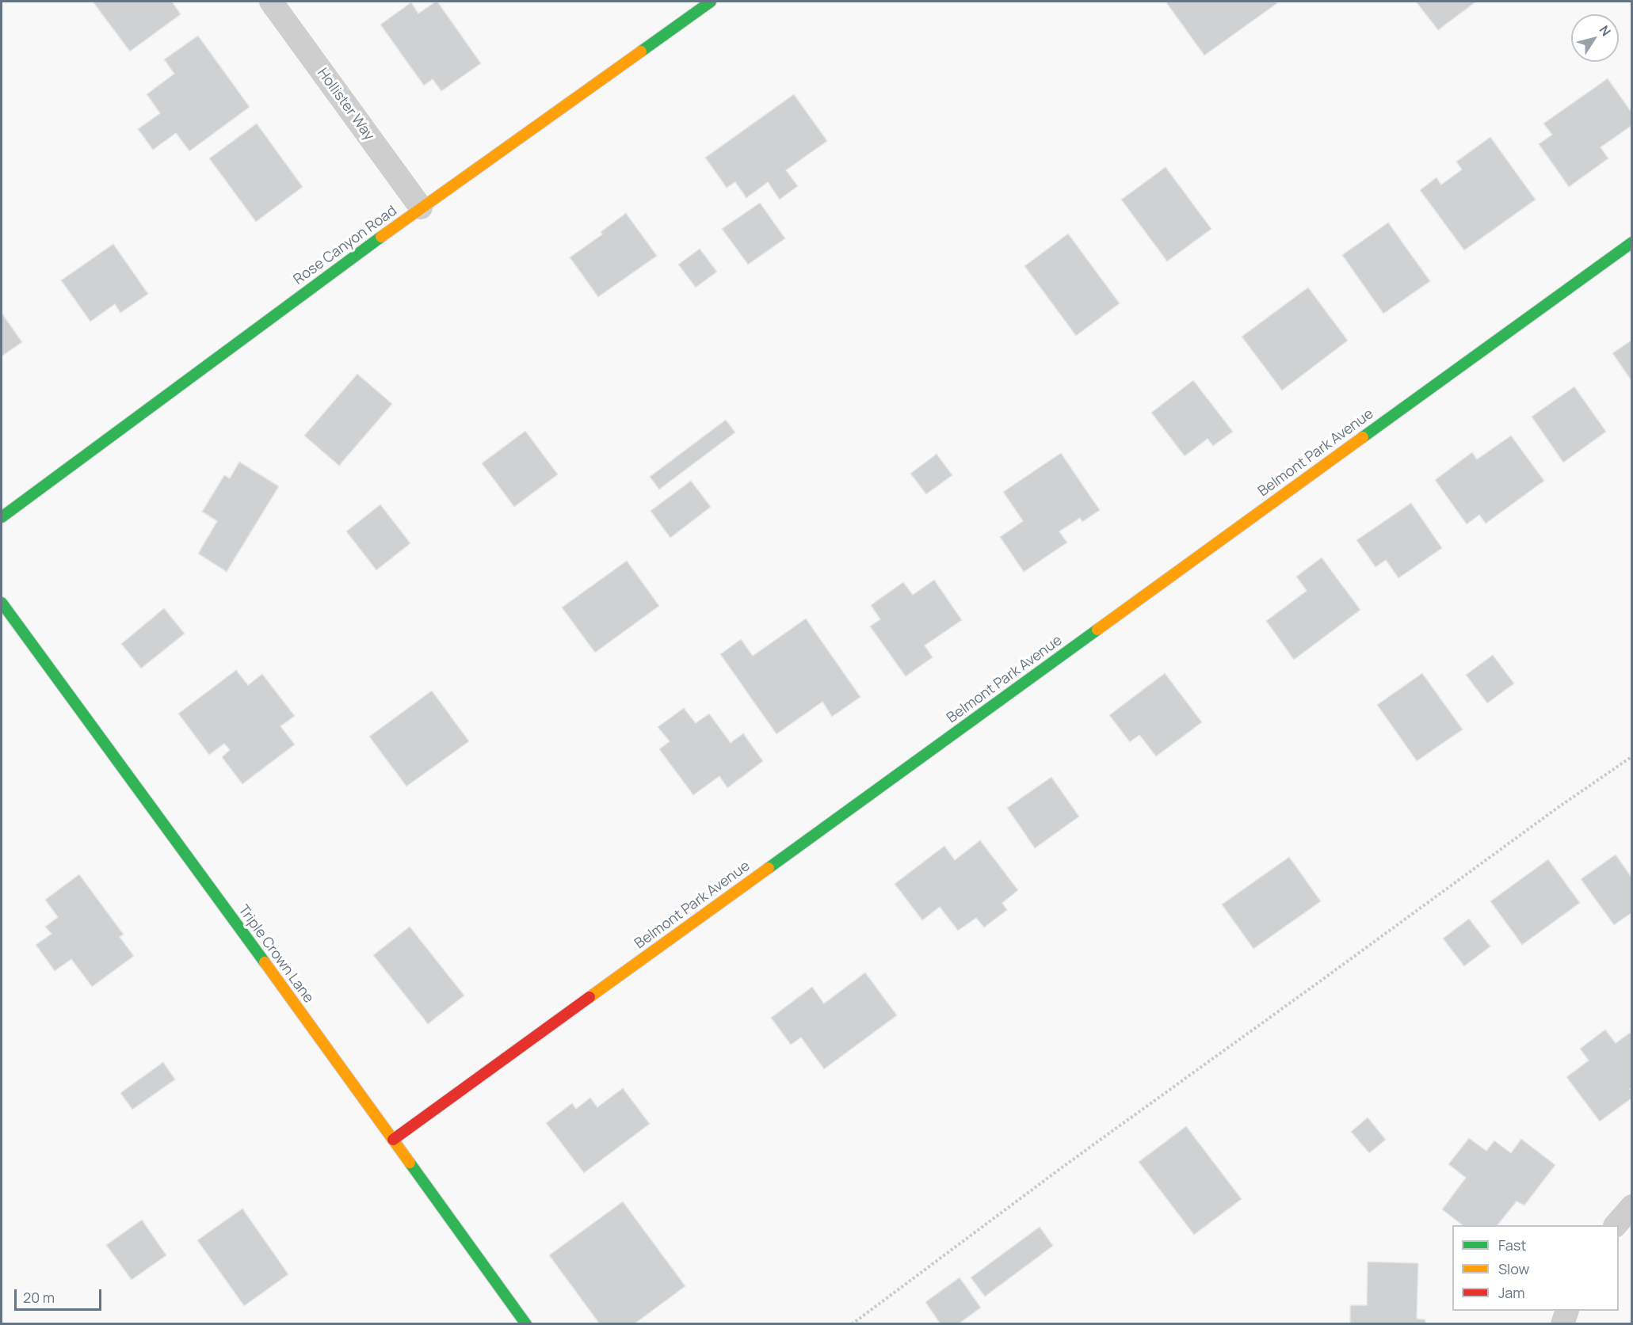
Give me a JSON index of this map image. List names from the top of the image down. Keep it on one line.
{"streets":{"street":["Hollister Way","Rose Canyon Road","Belmont Park Avenue","Triple Crown Lane"]},"crossings":[["Hollister Way","Rose Canyon Road"],["Belmont Park Avenue","Triple Crown Lane"]],"legend":["Fast","Slow","Jam"],"scale_bar":"20 m","north":"top right"}
